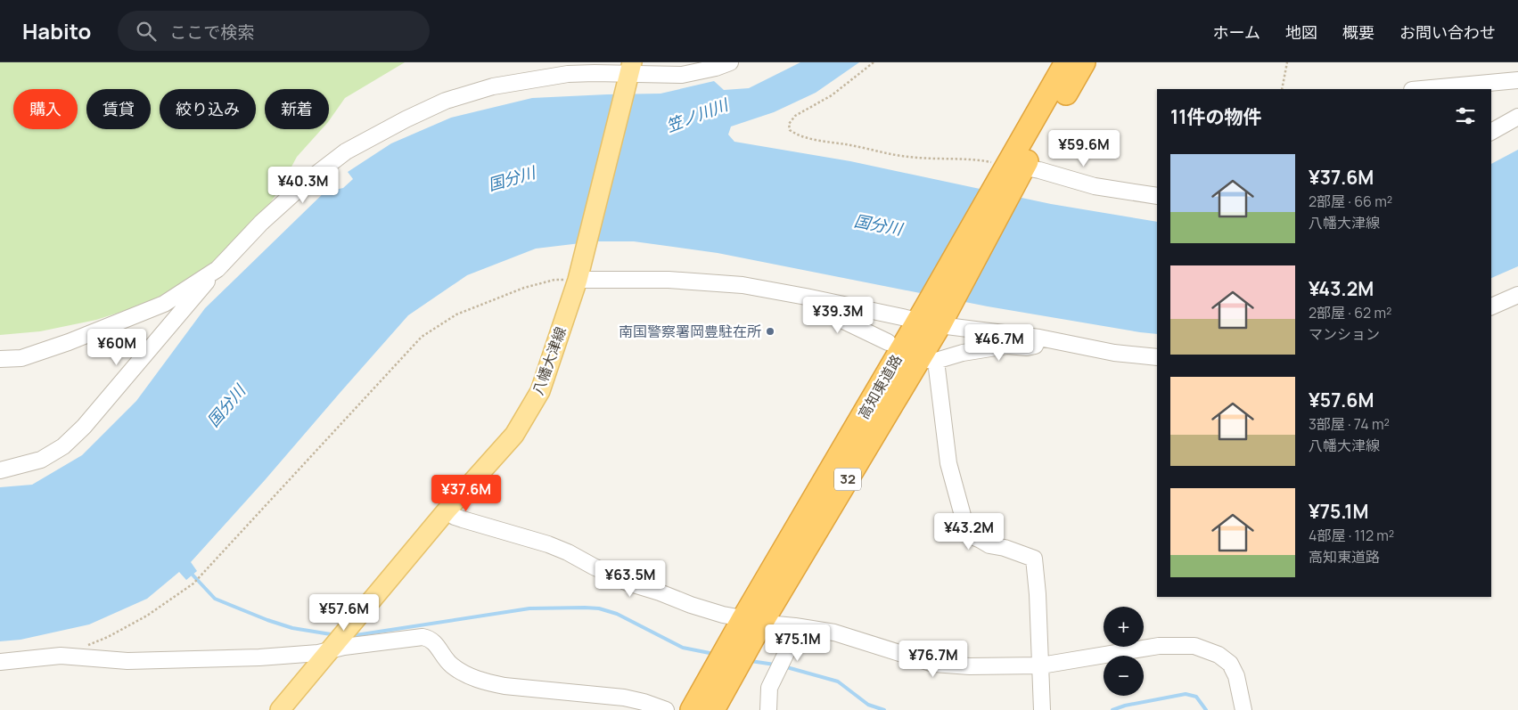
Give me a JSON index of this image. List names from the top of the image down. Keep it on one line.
{"streets":{"highway":["高知東道路","32"],"main road":["八幡大津線"]},"water":["笠ノ川川","国分川"],"places":["南国警察署岡豊駐在所"],"page":{"header":"Habito","search":"ここで検索","nav":["ホーム","地図","概要","お問い合わせ"],"chip":["購入","賃貸","絞り込み","新着"],"heading":"11件の物件","price":["¥59.6M","¥40.3M","¥39.3M","¥46.7M","¥60M","¥37.6M","¥43.2M","¥63.5M","¥57.6M","¥75.1M","¥76.7M"],"list":[{"name":"¥37.6M","note":"2部屋 · 66 m² · 八幡大津線"},{"name":"¥43.2M","note":"2部屋 · 62 m² · マンション"},{"name":"¥57.6M","note":"3部屋 · 74 m² · 八幡大津線"},{"name":"¥75.1M","note":"4部屋 · 112 m² · 高知東道路"}],"map_buttons":["+","−"]}}
